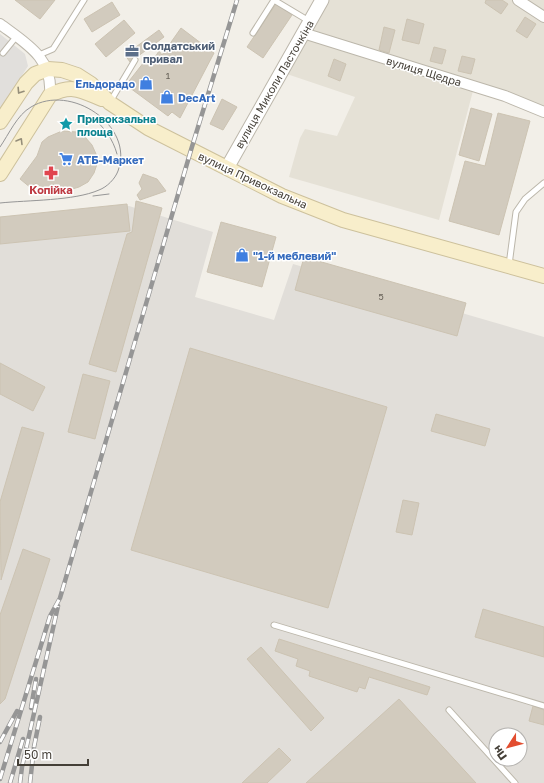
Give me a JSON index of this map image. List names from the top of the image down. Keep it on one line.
{"streets":{"main road":["вулиця Привокзальна"],"street":["вулиця Щедра","вулиця Миколи Ласточкіна"]},"crossings":[["вулиця Щедра","вулиця Миколи Ласточкіна"],["вулиця Миколи Ласточкіна","вулиця Привокзальна"]],"places":{"office":["Солдатський привал"],"shop":["Ельдорадо","DecArt","\"1-й меблевий\""],"place":["Привокзальна площа"],"supermarket":["АТБ-Маркет"],"pharmacy":["Копійка"]},"house_numbers":["1","5"],"scale_bar":"50 m","north":"bottom left"}
